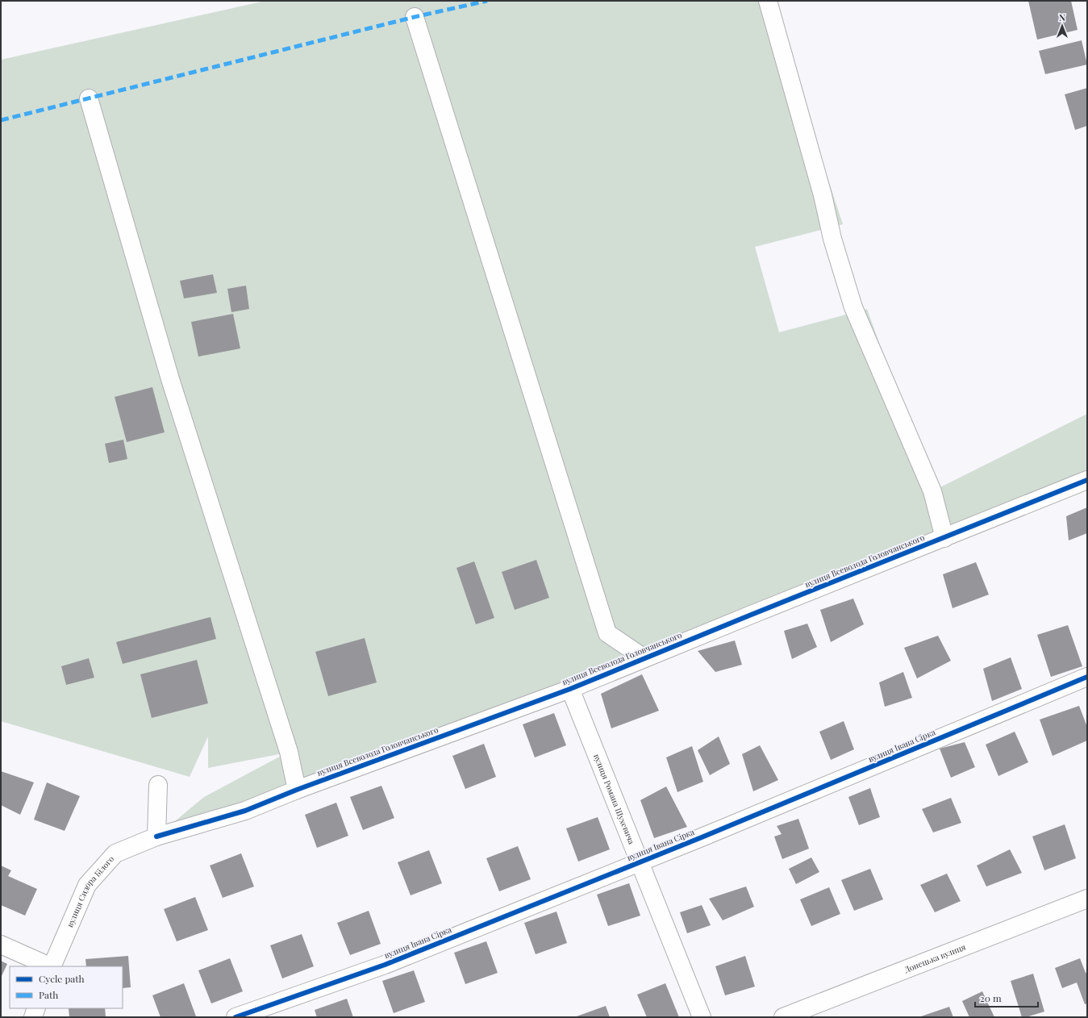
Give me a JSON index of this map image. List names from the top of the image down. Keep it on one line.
{"streets":{"street":["вулиця Всеволода Головчанського","вулиця Івана Сірка","вулиця Романа Шухевича","вулиця Сидора Білого","Донецька вулиця"]},"crossings":[["вулиця Всеволода Головчанського","вулиця Романа Шухевича"],["вулиця Всеволода Головчанського","вулиця Сидора Білого"],["вулиця Івана Сірка","вулиця Романа Шухевича"]],"legend":["Cycle path","Path"],"scale_bar":"20 m","north":"top"}
